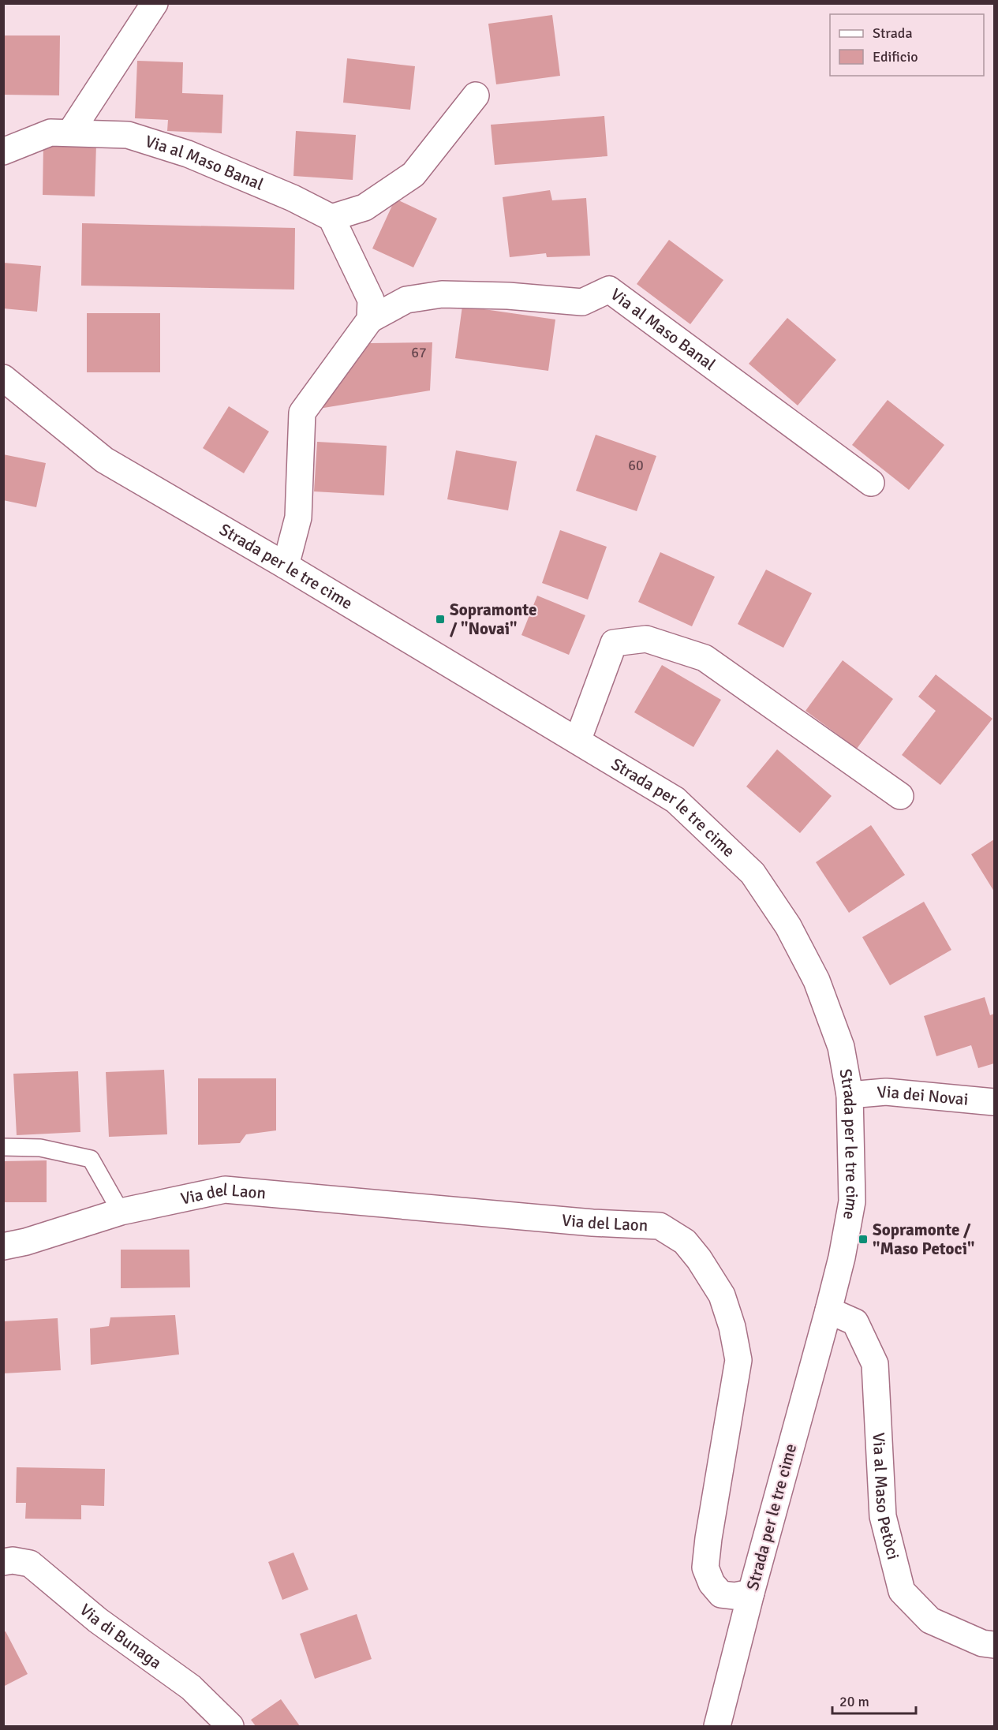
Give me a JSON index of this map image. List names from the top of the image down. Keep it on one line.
{"streets":{"street":["Via al Maso Banal","Strada per le tre cime","Via dei Novai","Via del Laon","Via al Maso Petòci","Via di Bunaga"]},"crossings":[["Via al Maso Banal","Strada per le tre cime"],["Strada per le tre cime","Via dei Novai"],["Strada per le tre cime","Via del Laon"],["Strada per le tre cime","Via al Maso Petòci"]],"places":{"transit":["Sopramonte / \"Novai\"","Sopramonte / \"Maso Petoci\""]},"house_numbers":["67","60"],"legend":["Strada","Edificio"],"scale_bar":"20 m"}
